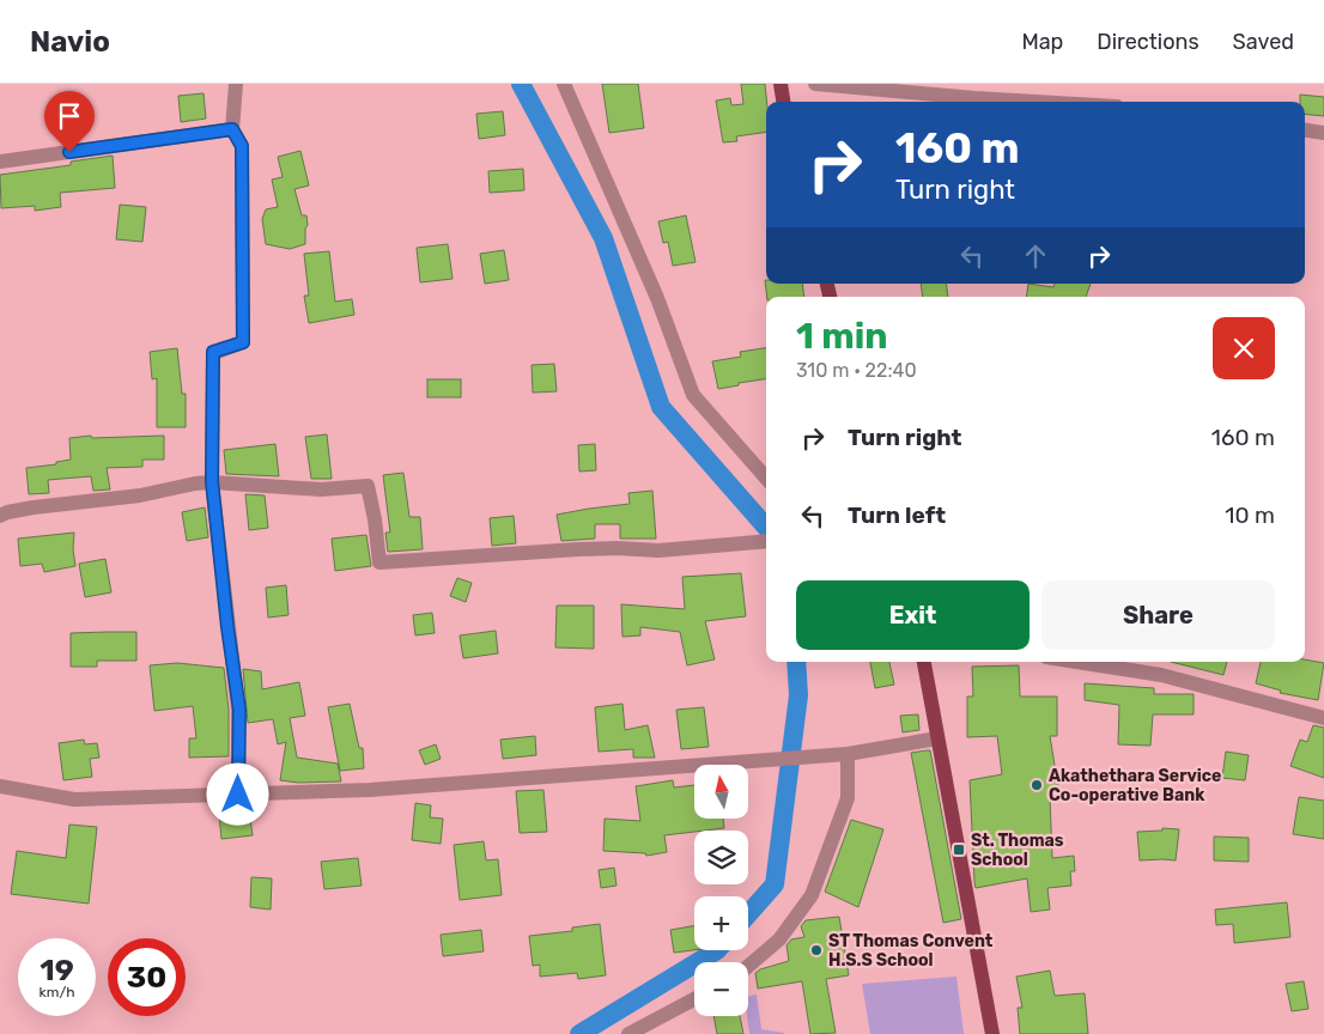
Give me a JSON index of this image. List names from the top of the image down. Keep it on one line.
{"places":{"other":["Akathethara Service Co-operative Bank","ST Thomas Convent H.S.S School"],"transit":["St. Thomas School"]},"north":"top","page":{"header":"Navio","nav":["Map","Directions","Saved"],"turn":["160 m","Turn right"],"heading":["1 min","310 m · 22:40"],"list":[{"name":"Turn right","value":"160 m"},{"name":"Turn left","value":"10 m"}],"buttons":["Exit","Share"],"map_buttons":["+","−"],"speed":"19 km/h","limit":"30"}}
